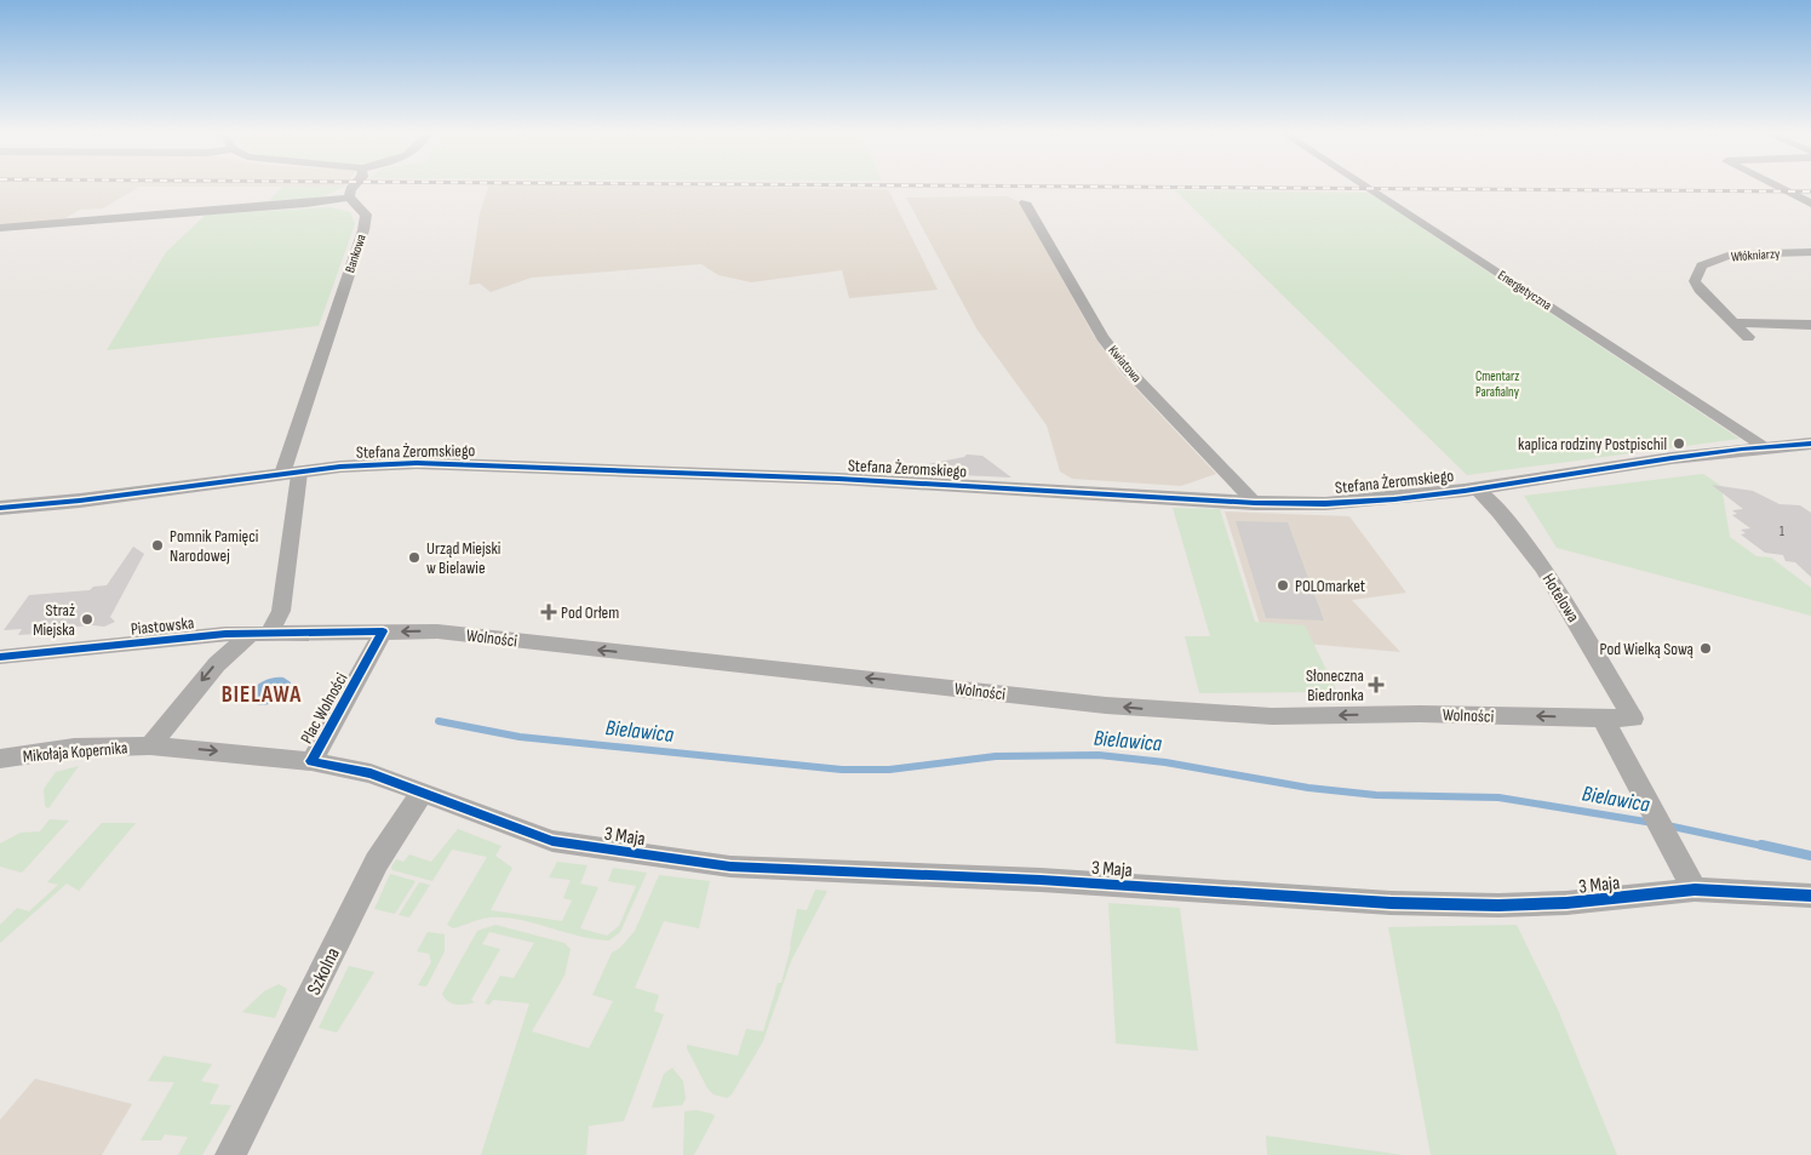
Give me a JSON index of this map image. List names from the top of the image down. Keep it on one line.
{"streets":{"street":["Bankowa","Włókniarzy","Energetyczna","Kwiatowa","Stefana Żeromskiego","Hotelowa","Piastowska","Wolności","Plac Wolności","Mikołaja Kopernika","3 Maja","Szkolna"]},"crossings":[["Bankowa","Stefana Żeromskiego"],["Bankowa","Piastowska"],["Energetyczna","Stefana Żeromskiego"],["Kwiatowa","Stefana Żeromskiego"],["Stefana Żeromskiego","Hotelowa"],["Hotelowa","Wolności"],["Piastowska","Wolności"],["Wolności","Plac Wolności"],["Plac Wolności","Mikołaja Kopernika"],["Plac Wolności","3 Maja"],["Plac Wolności","Szkolna"],["3 Maja","Szkolna"]],"one_way":["Wolności","Plac Wolności"],"districts":["BIELAWA"],"water":["Bielawica"],"parks":["Cmentarz Parafialny"],"places":{"other":["kaplica rodziny Postpischil","Pomnik Pamięci Narodowej","Urząd Miejski w Bielawie","POLOmarket","Straż Miejska","Pod Wielką Sową"],"health":["Pod Orłem","Słoneczna Biedronka"]},"house_numbers":["1"]}
